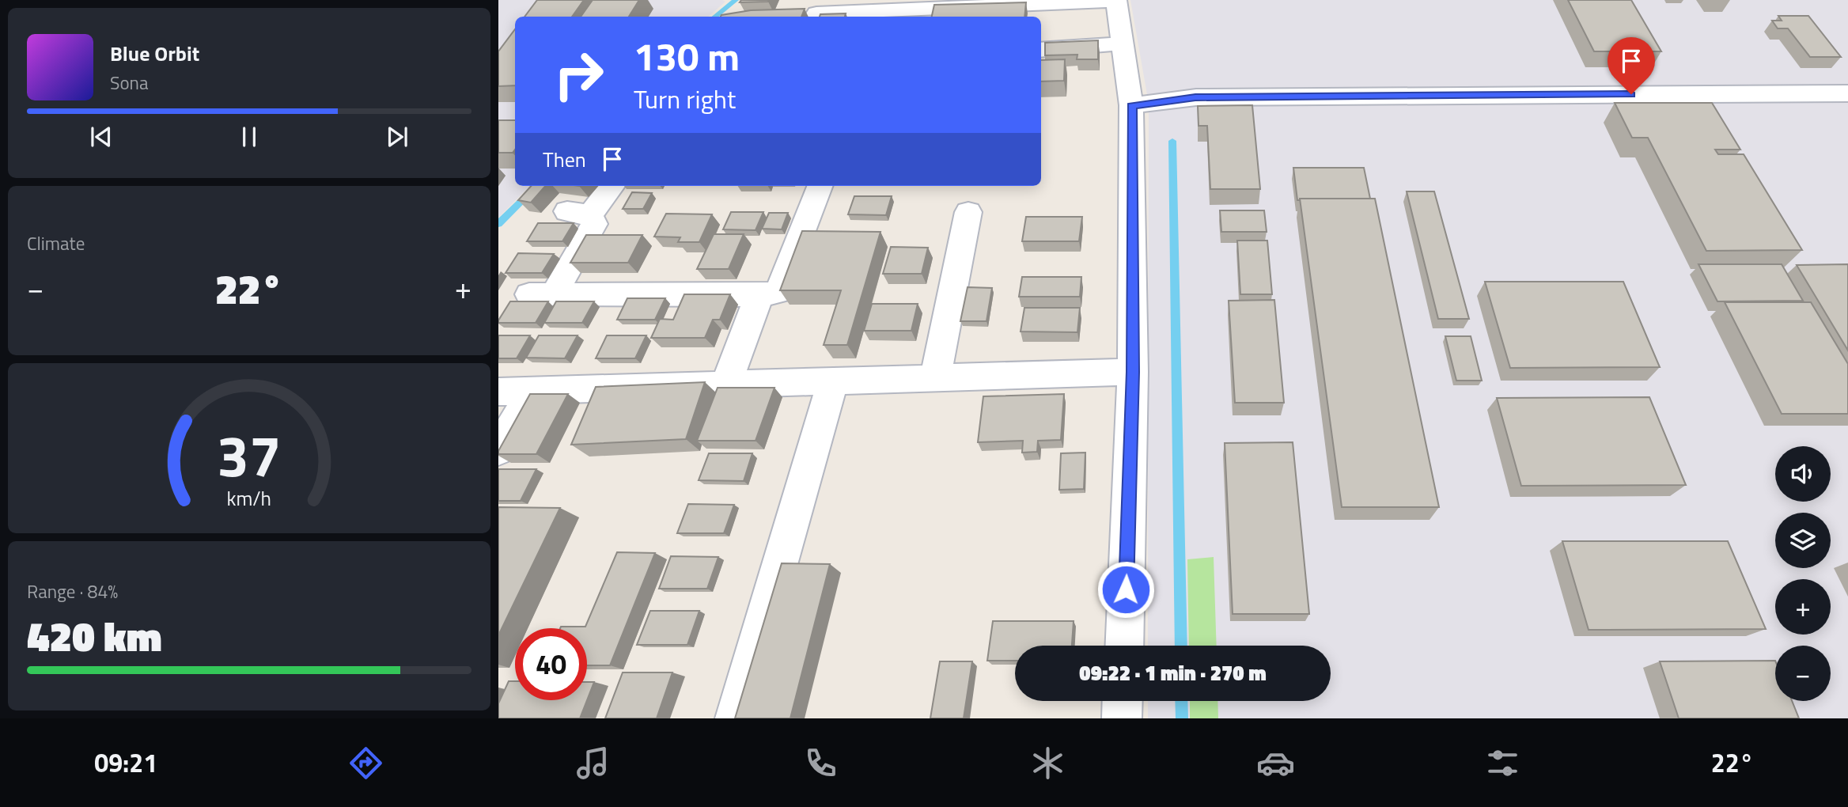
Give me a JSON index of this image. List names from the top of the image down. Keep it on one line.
{"page":{"turn":["130 m","Turn right"],"song":["Blue Orbit","Sona"],"then":"Then","tile":["Climate",["Range · 84%","420 km"]],"heat":["−","22°","+"],"map_buttons":["+","−"],"limit":"40","trip":"09:22 · 1 min · 270 m","tabs":["09:21","22°"],"gauge":["37","km/h"]}}
